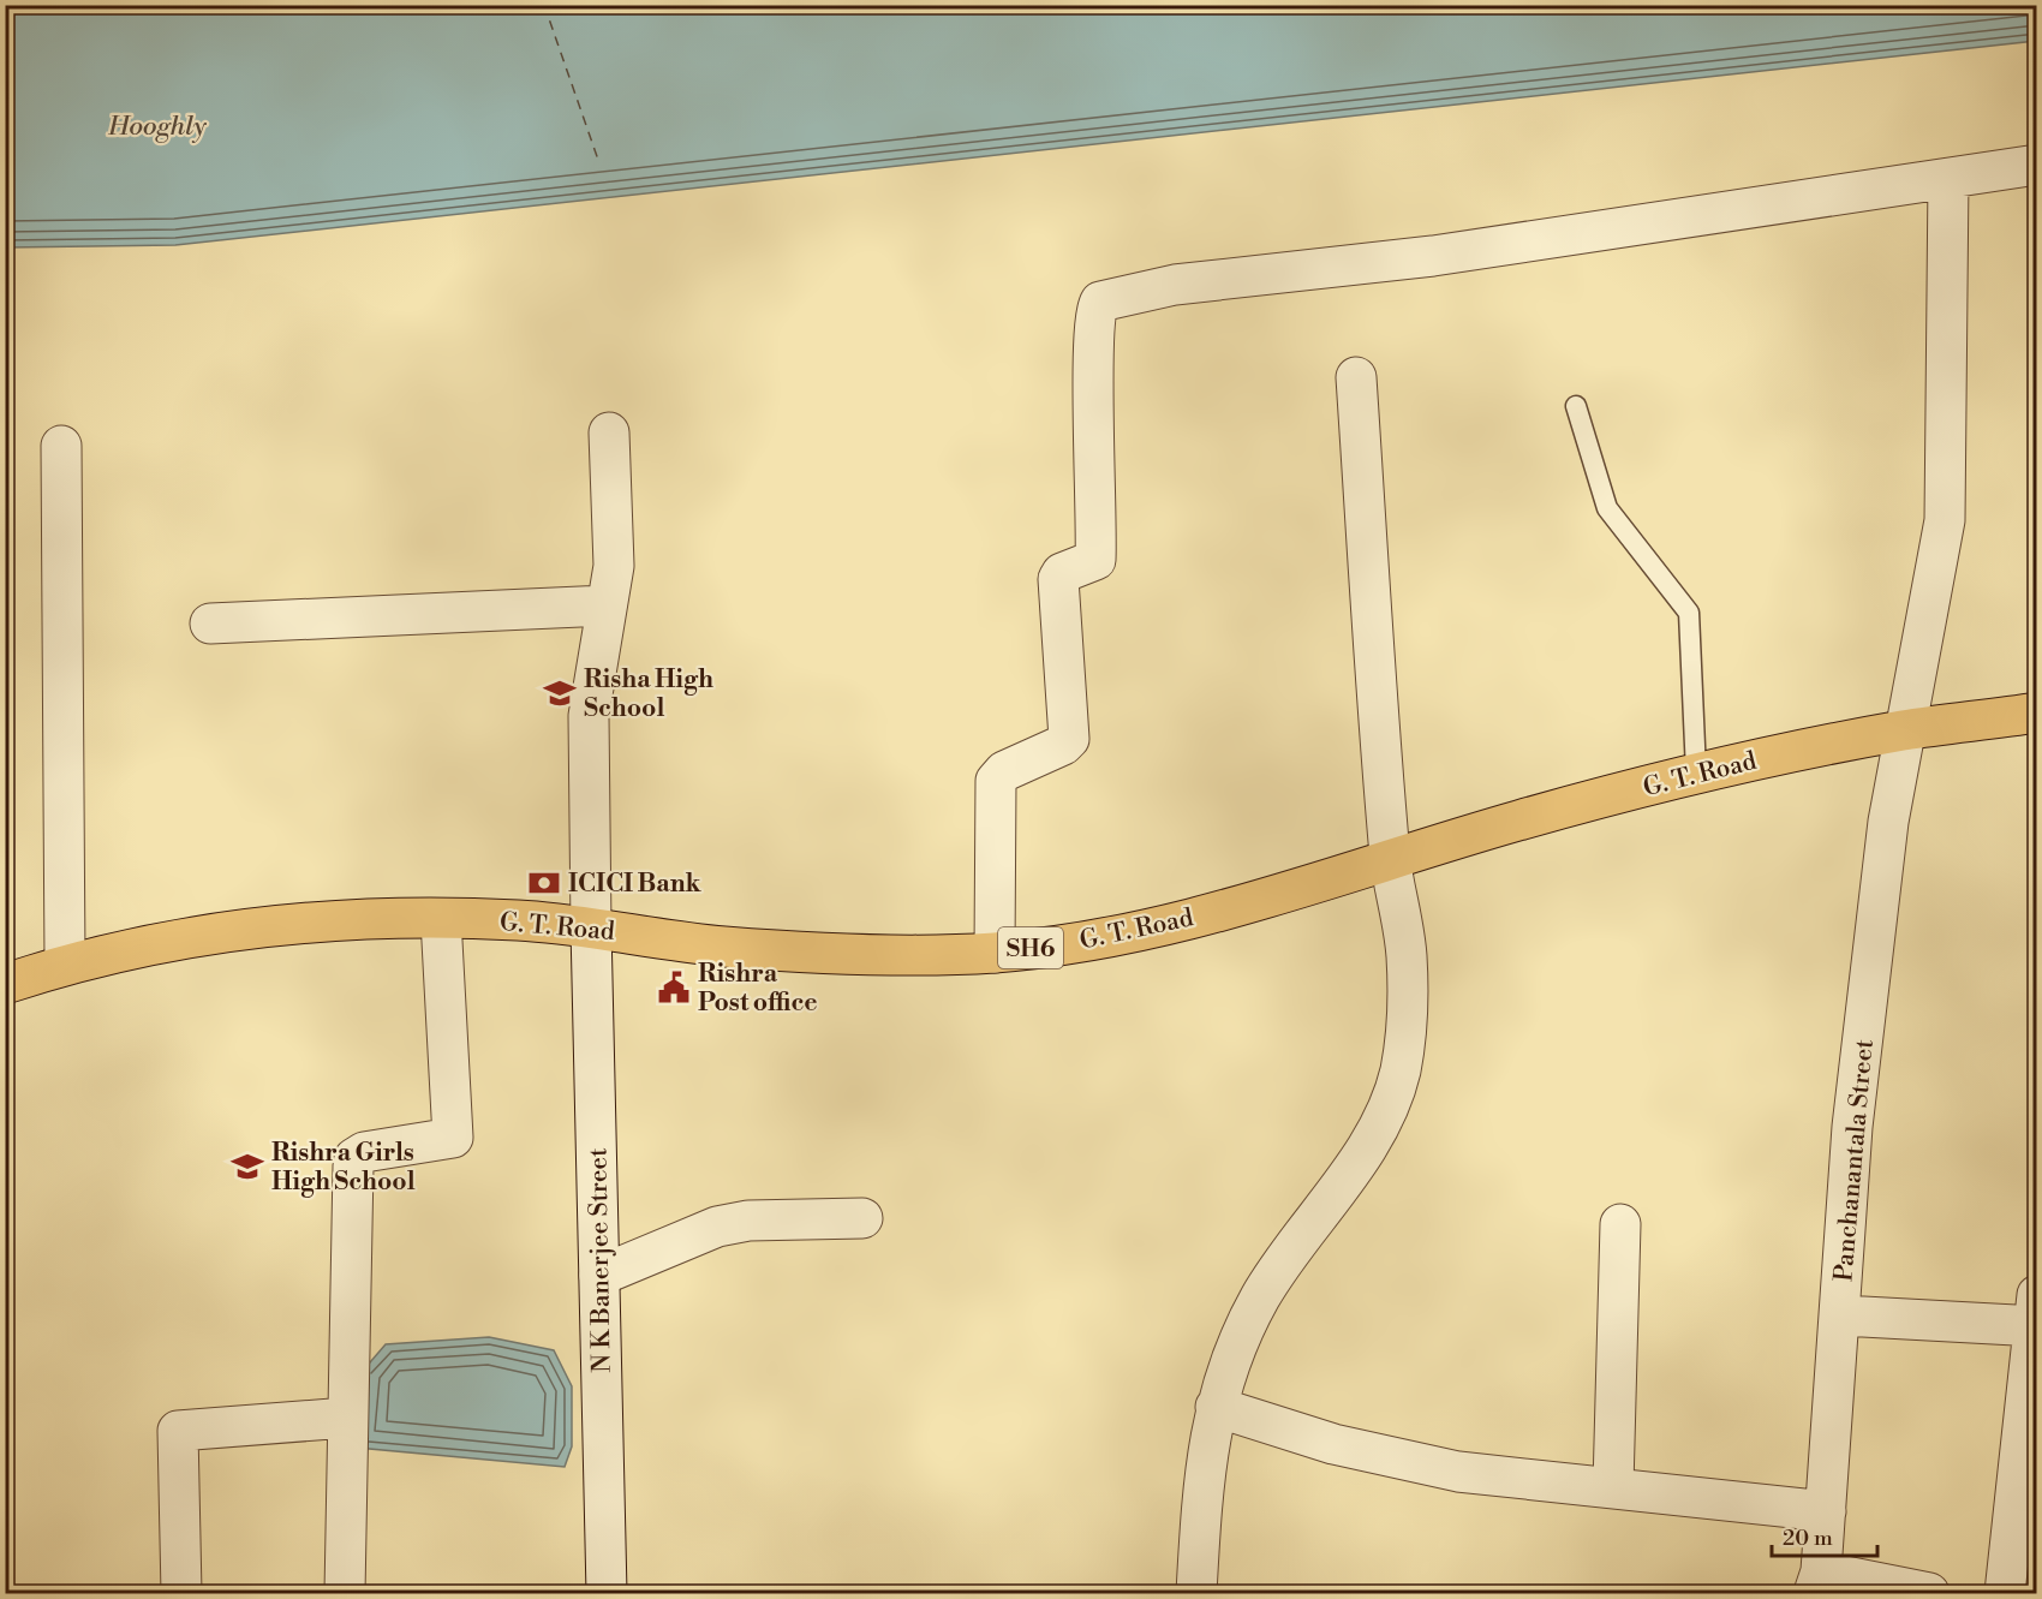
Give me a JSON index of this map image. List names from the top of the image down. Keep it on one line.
{"streets":{"main road":["G. T. Road","SH6"],"street":["Panchanantala Street","N K Banerjee Street"]},"crossings":[["G. T. Road","Panchanantala Street"],["G. T. Road","N K Banerjee Street"]],"water":["Hooghly"],"places":{"school or university":["Risha High School","Rishra Girls High School"],"bank":["ICICI Bank"],"public building":["Rishra Post office"]},"scale_bar":"20 m"}
